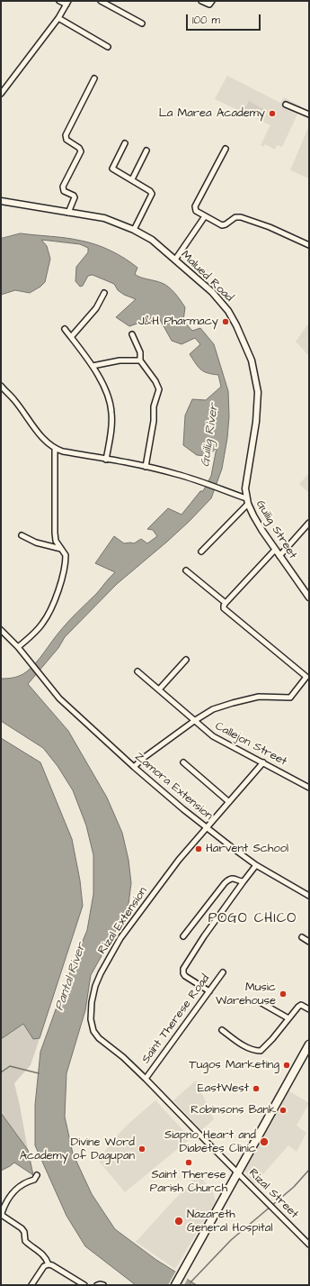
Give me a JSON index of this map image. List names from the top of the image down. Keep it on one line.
{"streets":{"street":["Malued Road","Guilig Street","Callejon Street","Zamora Extension","Rizal Extension","Saint Therese Road","Rizal Street"]},"crossings":[["Malued Road","Guilig Street"],["Callejon Street","Rizal Extension"],["Zamora Extension","Rizal Extension"],["Rizal Extension","Saint Therese Road"],["Rizal Extension","Rizal Street"]],"districts":["POGO CHICO"],"water":["Guilig River","Pantal River"],"places":["La Marea Academy","J&H Pharmacy","Harvent School","Music Warehouse","Tugos Marketing","EastWest","Robinsons Bank","Siapno Heart and Diabetes Clinic","Divine Word Academy of Dagupan","Saint Therese Parish Church","Nazareth General Hospital"],"scale_bar":"100 m"}
